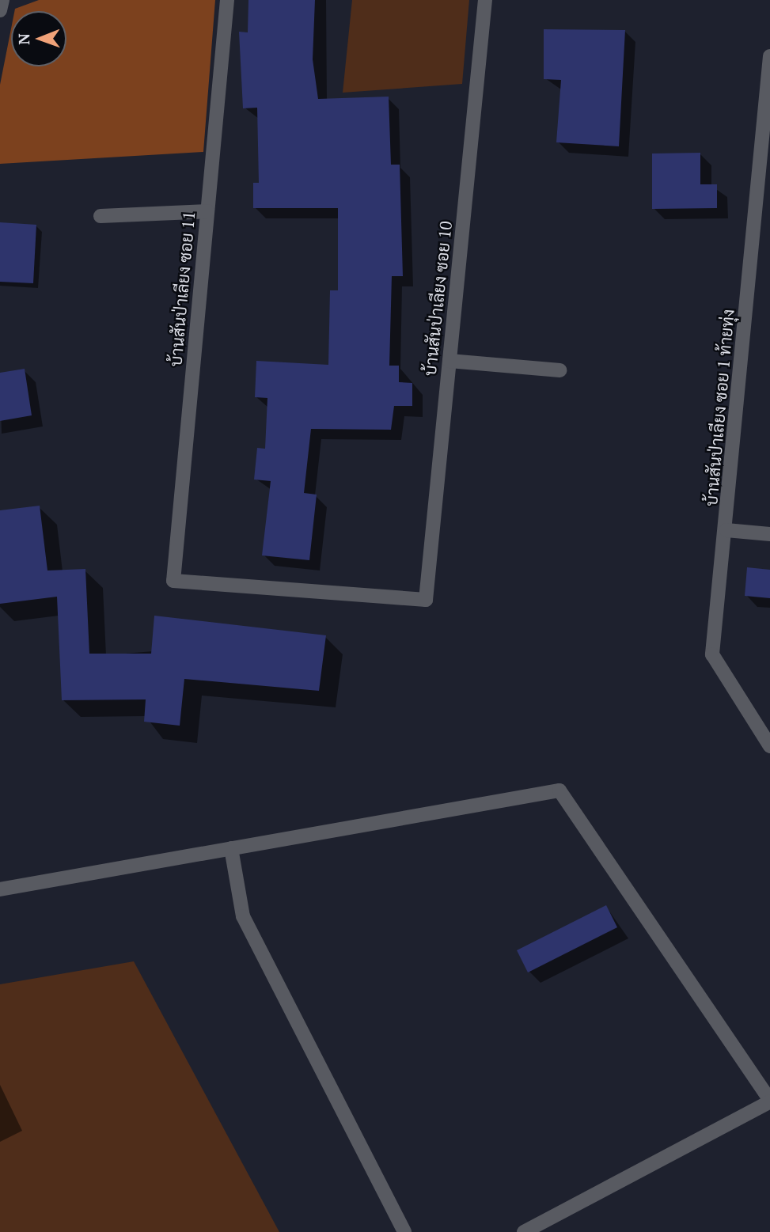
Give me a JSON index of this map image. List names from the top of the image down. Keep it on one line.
{"streets":{"street":["บ้านสันป่าเลียง ซอย 11","บ้านสันป่าเลียง ซอย 10","บ้านสันป่าเลียง ซอย 1 ท้ายทุ่ง"]},"crossings":[["บ้านสันป่าเลียง ซอย 11","บ้านสันป่าเลียง ซอย 10"]],"north":"left"}
